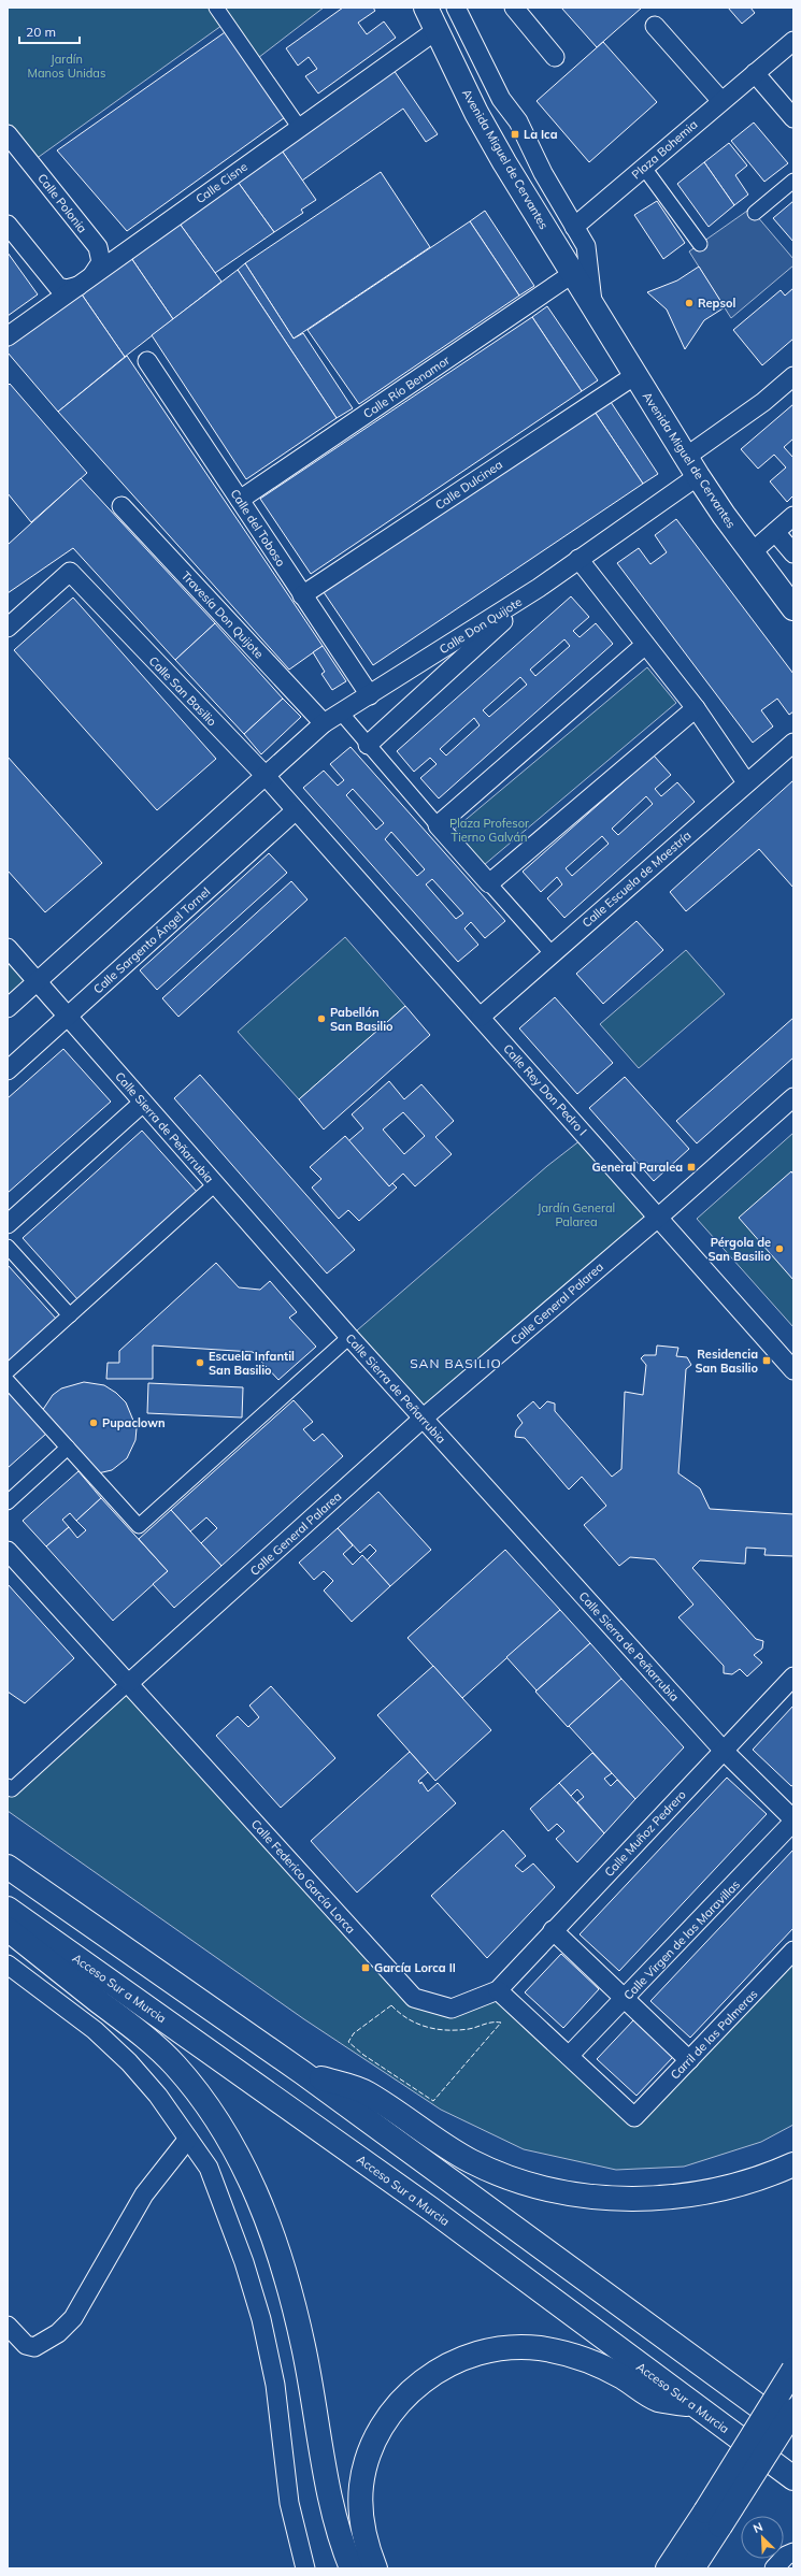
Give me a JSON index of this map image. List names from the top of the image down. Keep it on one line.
{"streets":{"main road":["Avenida Miguel de Cervantes","Acceso Sur a Murcia"],"street":["Plaza Bohemia","Calle Cisne","Calle Polonia","Calle Río Benamor","Calle Dulcinea","Calle del Toboso","Travesía Don Quijote","Calle Don Quijote","Calle San Basilio","Calle Escuela de Maestría","Calle Sargento Ángel Tornel","Calle Rey Don Pedro I","Calle Sierra de Peñarrubia","Calle General Palarea","Calle Muñoz Pedrero","Calle Federico García Lorca","Calle Virgen de las Maravillas","Carril de las Palmeras"]},"crossings":[["Plaza Bohemia","Avenida Miguel de Cervantes"],["Avenida Miguel de Cervantes","Calle Cisne"],["Avenida Miguel de Cervantes","Calle Río Benamor"],["Avenida Miguel de Cervantes","Calle Dulcinea"],["Avenida Miguel de Cervantes","Calle Don Quijote"],["Calle Cisne","Calle Polonia"],["Calle Río Benamor","Calle del Toboso"],["Calle Dulcinea","Calle del Toboso"],["Calle del Toboso","Calle Don Quijote"],["Travesía Don Quijote","Calle Don Quijote"],["Calle Don Quijote","Calle San Basilio"],["Calle San Basilio","Calle Sargento Ángel Tornel"],["Calle San Basilio","Calle Rey Don Pedro I"],["Calle Escuela de Maestría","Calle Rey Don Pedro I"],["Calle Sargento Ángel Tornel","Calle Rey Don Pedro I"],["Calle Sargento Ángel Tornel","Calle Sierra de Peñarrubia"],["Calle Rey Don Pedro I","Calle General Palarea"],["Calle Sierra de Peñarrubia","Calle General Palarea"],["Calle Sierra de Peñarrubia","Calle Muñoz Pedrero"],["Calle Sierra de Peñarrubia","Calle Virgen de las Maravillas"],["Calle General Palarea","Calle Federico García Lorca"],["Calle Muñoz Pedrero","Calle Federico García Lorca"],["Calle Virgen de las Maravillas","Carril de las Palmeras"]],"districts":["SAN BASILIO"],"parks":["Jardín Manos Unidas","Plaza Profesor Tierno Galván","Jardín General Palarea"],"places":{"transit":["La Ica","General Paralea","Residencia San Basilio","García Lorca II"],"other":["Repsol","Pabellón San Basilio","Pérgola de San Basilio","Escuela Infantil San Basilio","Pupaclown"]},"scale_bar":"20 m","north":"top left"}
